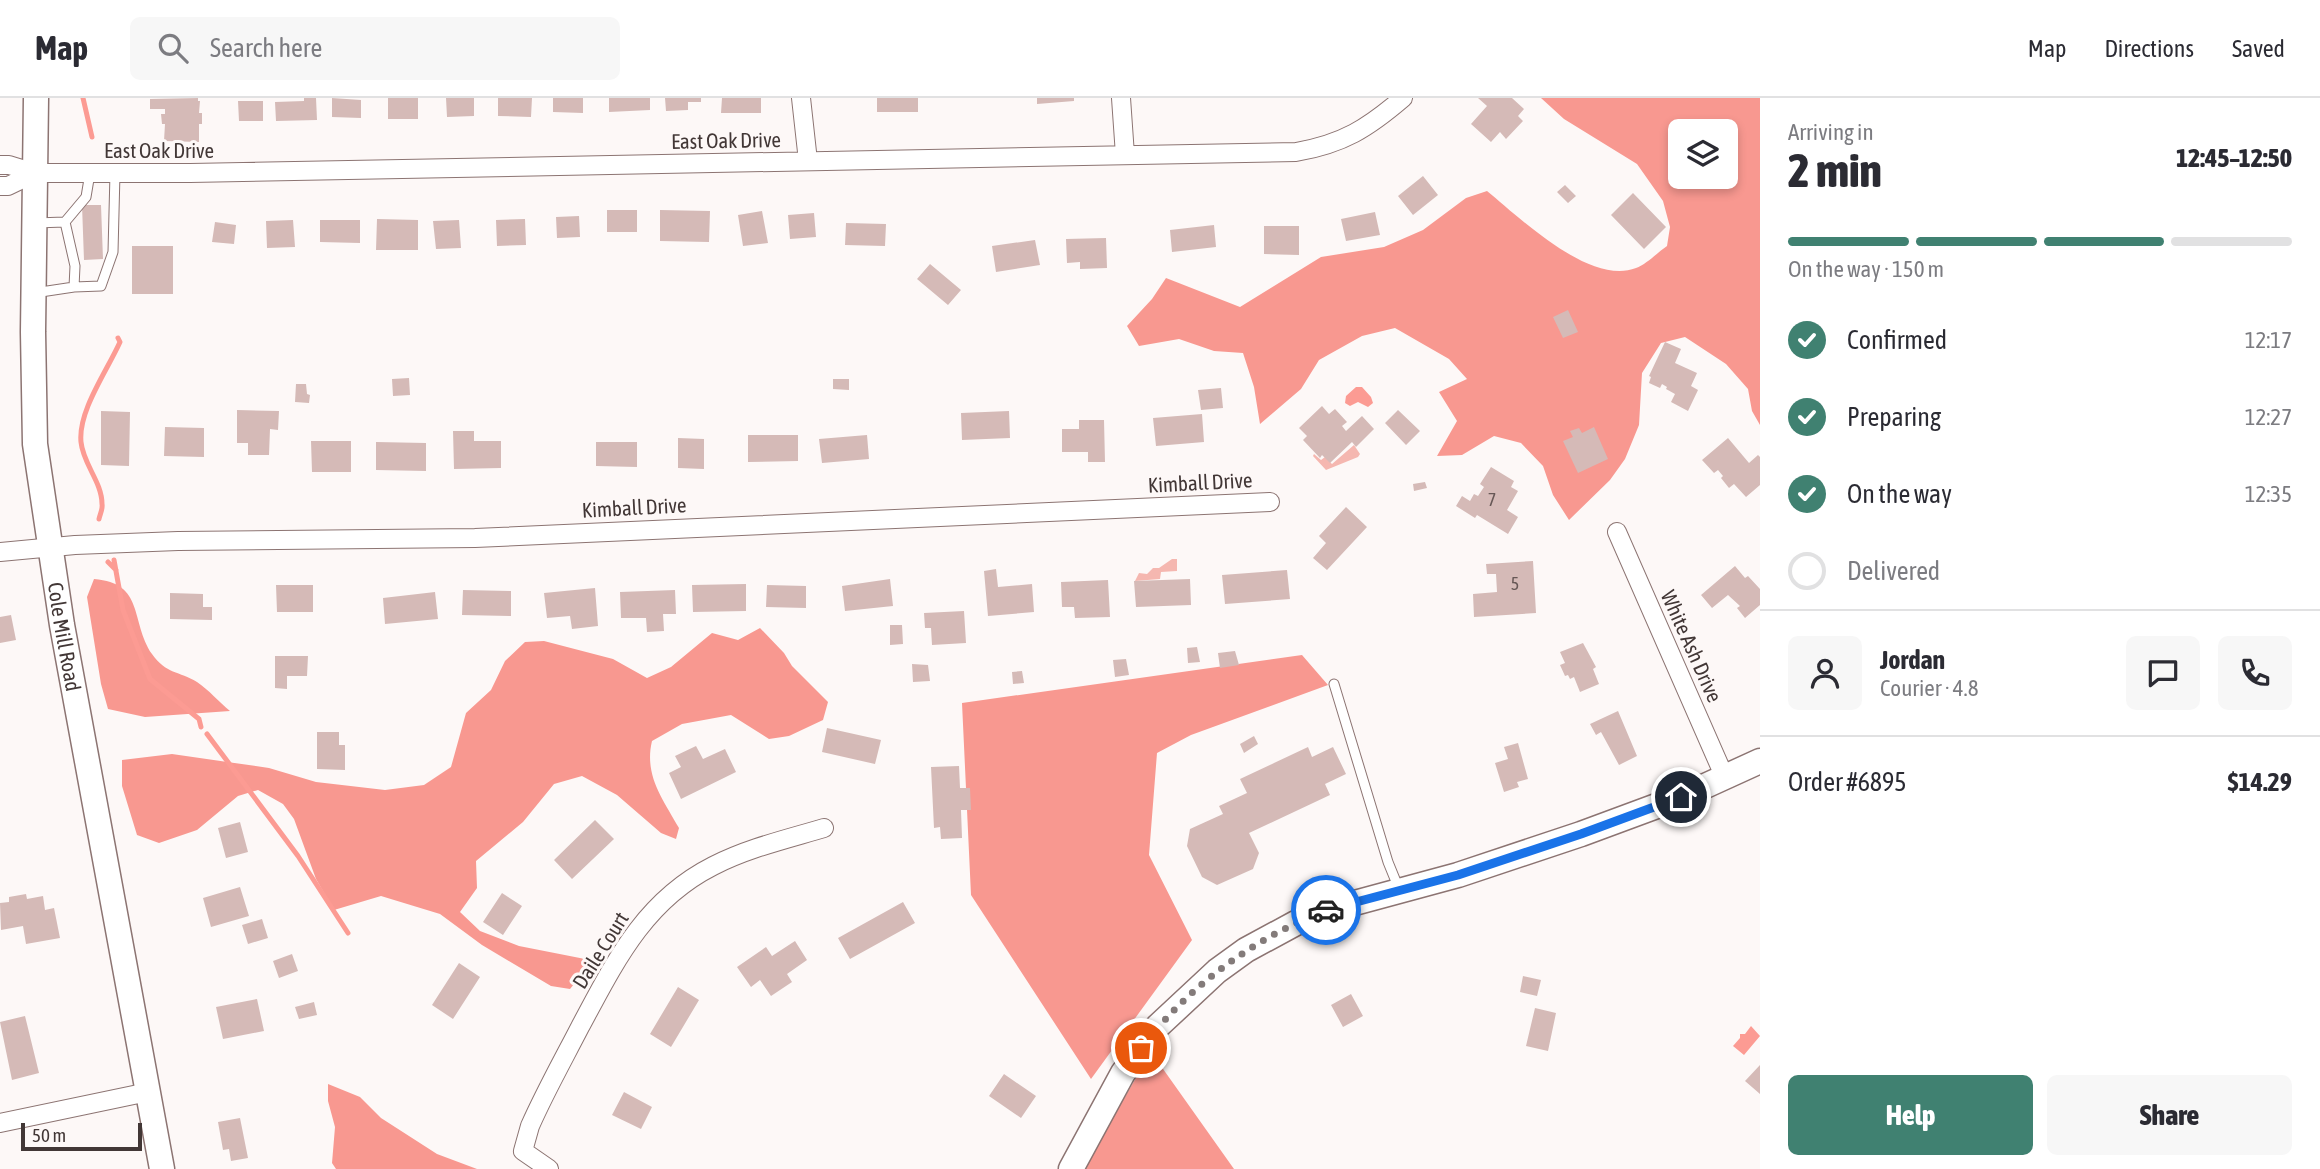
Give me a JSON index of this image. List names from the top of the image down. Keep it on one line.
{"streets":{"street":["East Oak Drive","Kimball Drive","Cole Mill Road","White Ash Drive","Daile Court"]},"crossings":[["East Oak Drive","Cole Mill Road"],["Kimball Drive","Cole Mill Road"]],"house_numbers":["7","5"],"scale_bar":"50 m","page":{"header":"Map","search":"Search here","nav":["Map","Directions","Saved"],"heading":["2 min","Arriving in","12:45–12:50"],"panel":["Jordan","Courier · 4.8","Order #6895","$14.29"],"bar":"On the way · 150 m","list":[["Confirmed","12:17"],["Preparing","12:27"],["On the way","12:35"],"Delivered"],"buttons":["Help","Share"],"scale":"50 m"}}
